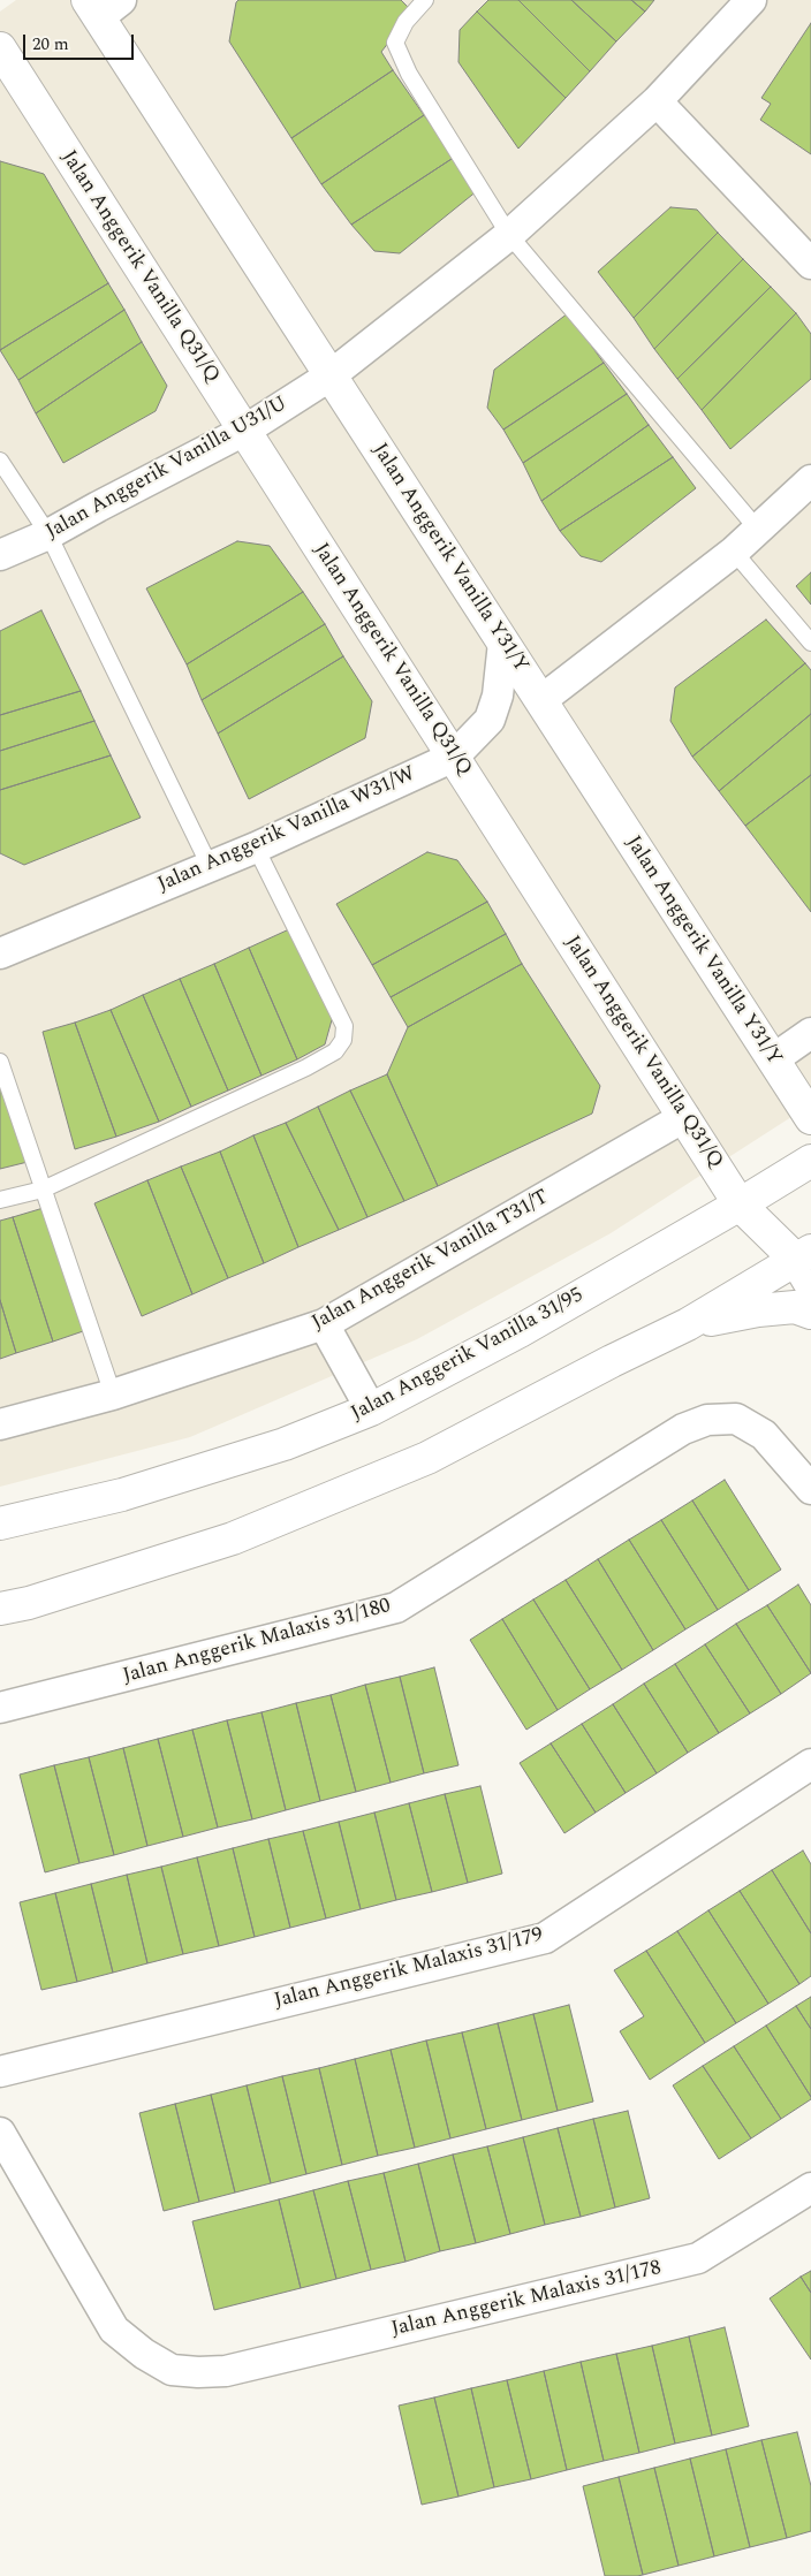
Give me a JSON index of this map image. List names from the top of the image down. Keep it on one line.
{"streets":{"street":["Jalan Anggerik Vanilla Q31/Q","Jalan Anggerik Vanilla U31/U","Jalan Anggerik Vanilla Y31/Y","Jalan Anggerik Vanilla W31/W","Jalan Anggerik Vanilla T31/T","Jalan Anggerik Vanilla 31/95","Jalan Anggerik Malaxis 31/180","Jalan Anggerik Malaxis 31/179","Jalan Anggerik Malaxis 31/178"]},"crossings":[["Jalan Anggerik Vanilla Q31/Q","Jalan Anggerik Vanilla U31/U"],["Jalan Anggerik Vanilla Q31/Q","Jalan Anggerik Vanilla W31/W"],["Jalan Anggerik Vanilla Q31/Q","Jalan Anggerik Vanilla T31/T"],["Jalan Anggerik Vanilla Q31/Q","Jalan Anggerik Vanilla 31/95"],["Jalan Anggerik Vanilla U31/U","Jalan Anggerik Vanilla Y31/Y"],["Jalan Anggerik Vanilla Y31/Y","Jalan Anggerik Vanilla W31/W"]],"scale_bar":"20 m"}
